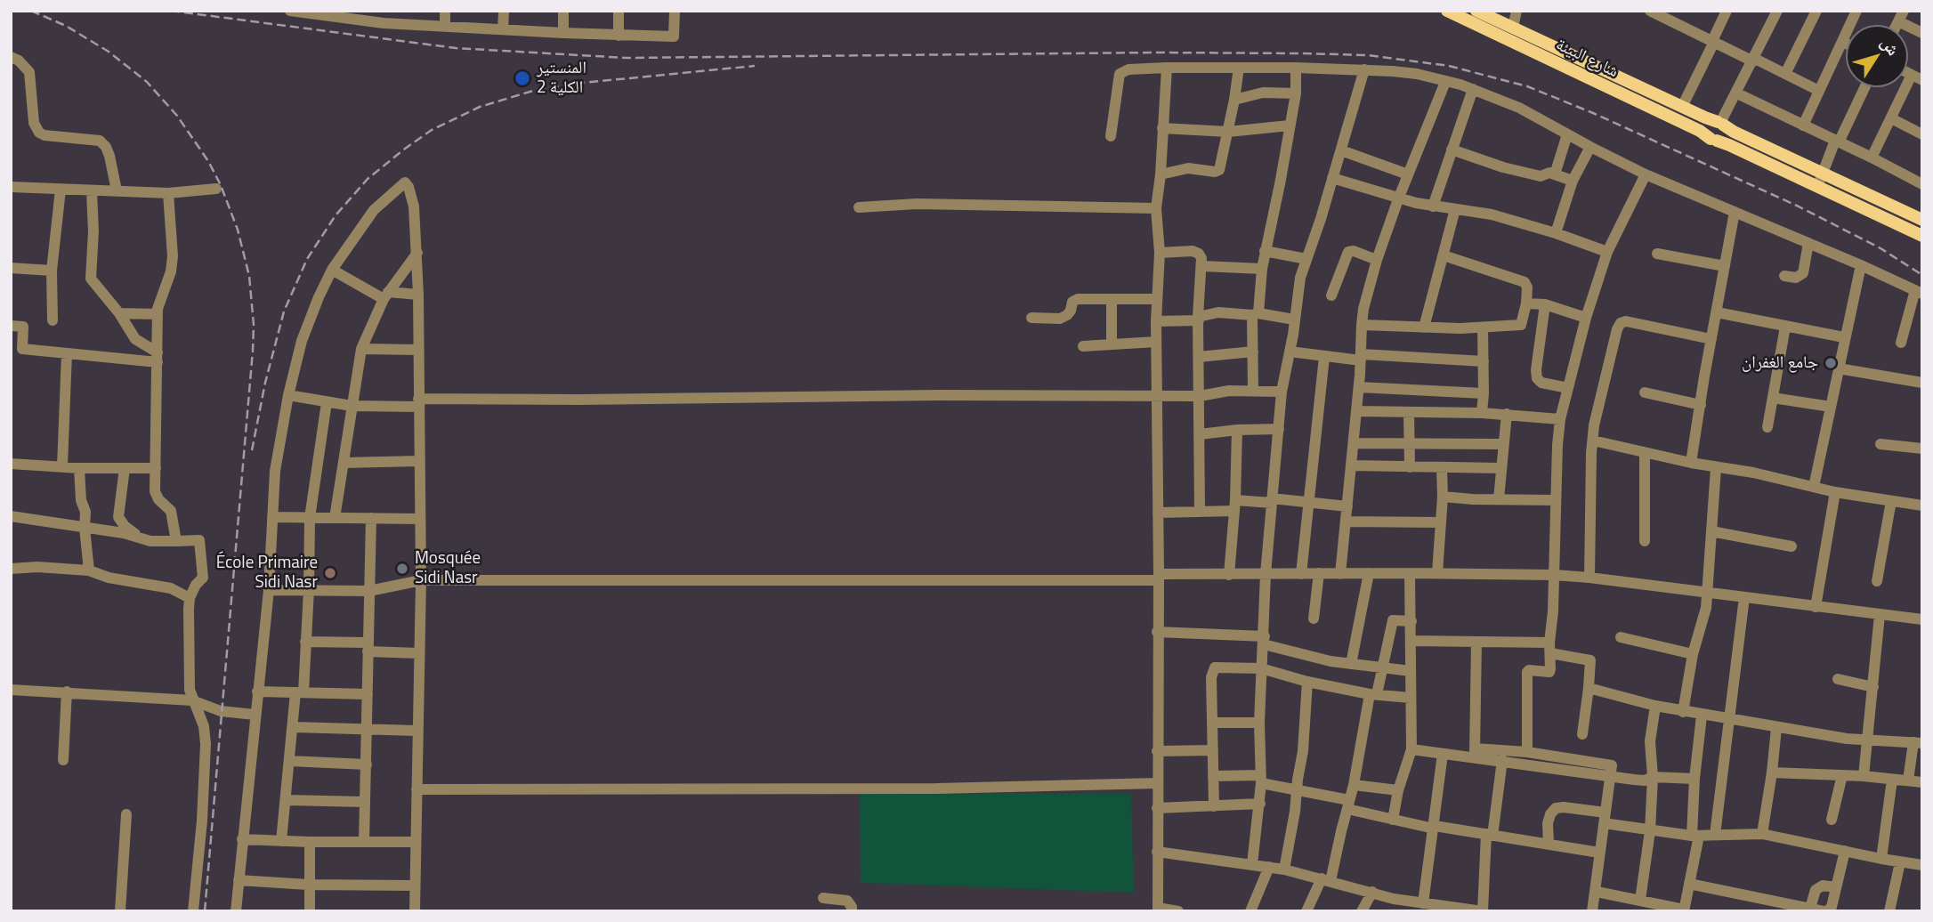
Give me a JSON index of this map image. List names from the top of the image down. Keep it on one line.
{"streets":{"main road":["شارع البيئة"]},"places":["المنستير الكلية 2","جامع الغفران","Mosquée Sidi Nasr","École Primaire Sidi Nasr"],"north":"top right"}
